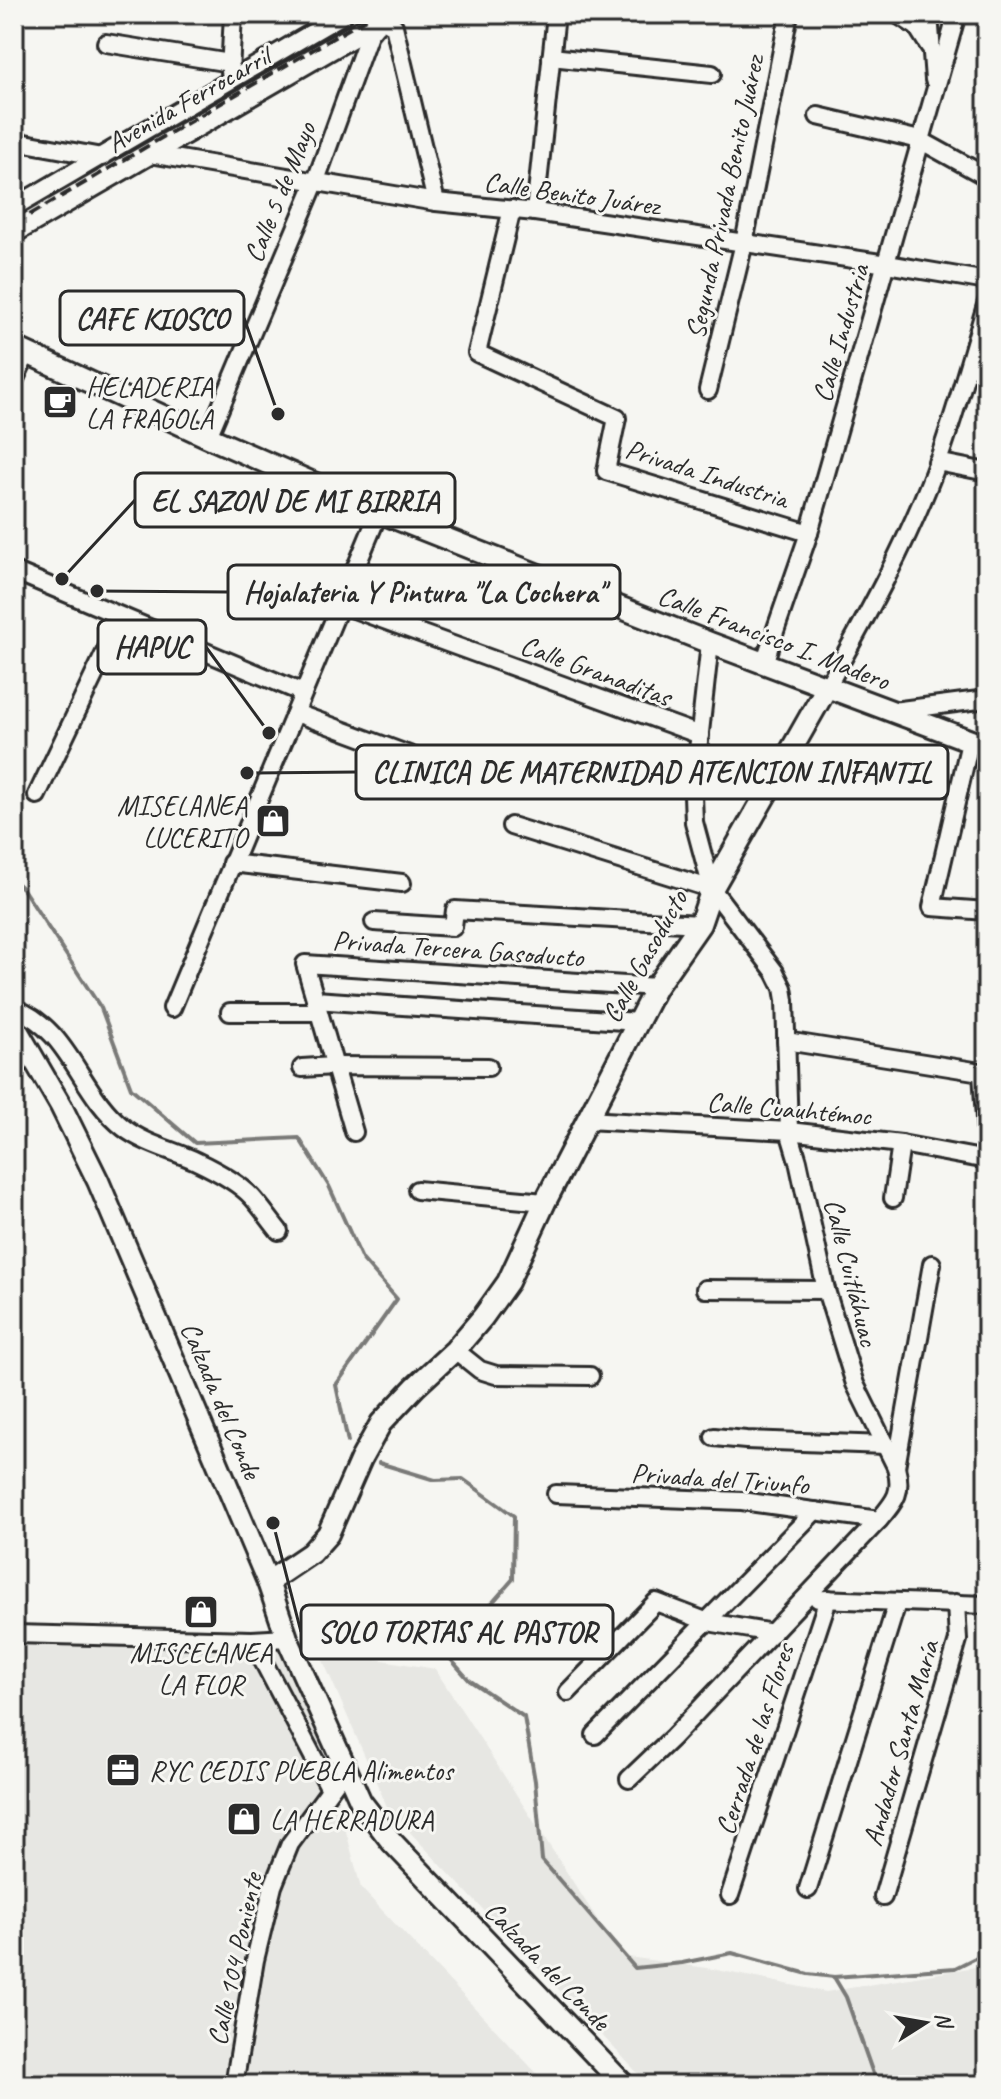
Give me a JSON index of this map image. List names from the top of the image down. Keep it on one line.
{"streets":{"street":["Avenida Ferrocarril","Calle 5 de Mayo","Calle Benito Juárez","Segunda Privada Benito Juárez","Calle Industria","Privada Industria","Calle Francisco I. Madero","Calle Granaditas","Privada Tercera Gasoducto","Calle Gasoducto","Calle Cuauhtémoc","Calle Cuitláhuac","Calzada del Conde","Privada del Triunfo","Cerrada de las Flores","Andador Santa María","Calle 104 Poniente"]},"crossings":[["Avenida Ferrocarril","Calle 5 de Mayo"],["Avenida Ferrocarril","Calle Benito Juárez"],["Calle 5 de Mayo","Calle Benito Juárez"],["Calle 5 de Mayo","Calle Francisco I. Madero"],["Calle Benito Juárez","Segunda Privada Benito Juárez"],["Calle Benito Juárez","Calle Industria"],["Calle Benito Juárez","Privada Industria"],["Calle Industria","Privada Industria"],["Calle Industria","Calle Francisco I. Madero"],["Calle Francisco I. Madero","Calle Gasoducto"],["Privada Tercera Gasoducto","Calle Gasoducto"],["Calle Gasoducto","Calle Cuauhtémoc"],["Calle Gasoducto","Calle Cuitláhuac"],["Calle Gasoducto","Calzada del Conde"],["Calle Cuauhtémoc","Calle Cuitláhuac"],["Calzada del Conde","Calle 104 Poniente"]],"places":{"cafe":["HELADERIA LA FRAGOLA"],"other":["CAFE KIOSCO","EL SAZON DE MI BIRRIA","Hojalateria Y Pintura \"La Cochera\"","HAPUC","CLINICA DE MATERNIDAD ATENCION INFANTIL","SOLO TORTAS AL PASTOR"],"shop":["MISELANEA LUCERITO","MISCELANEA LA FLOR","LA HERRADURA"],"office":["RYC CEDIS PUEBLA Alimentos"]},"north":"right"}
